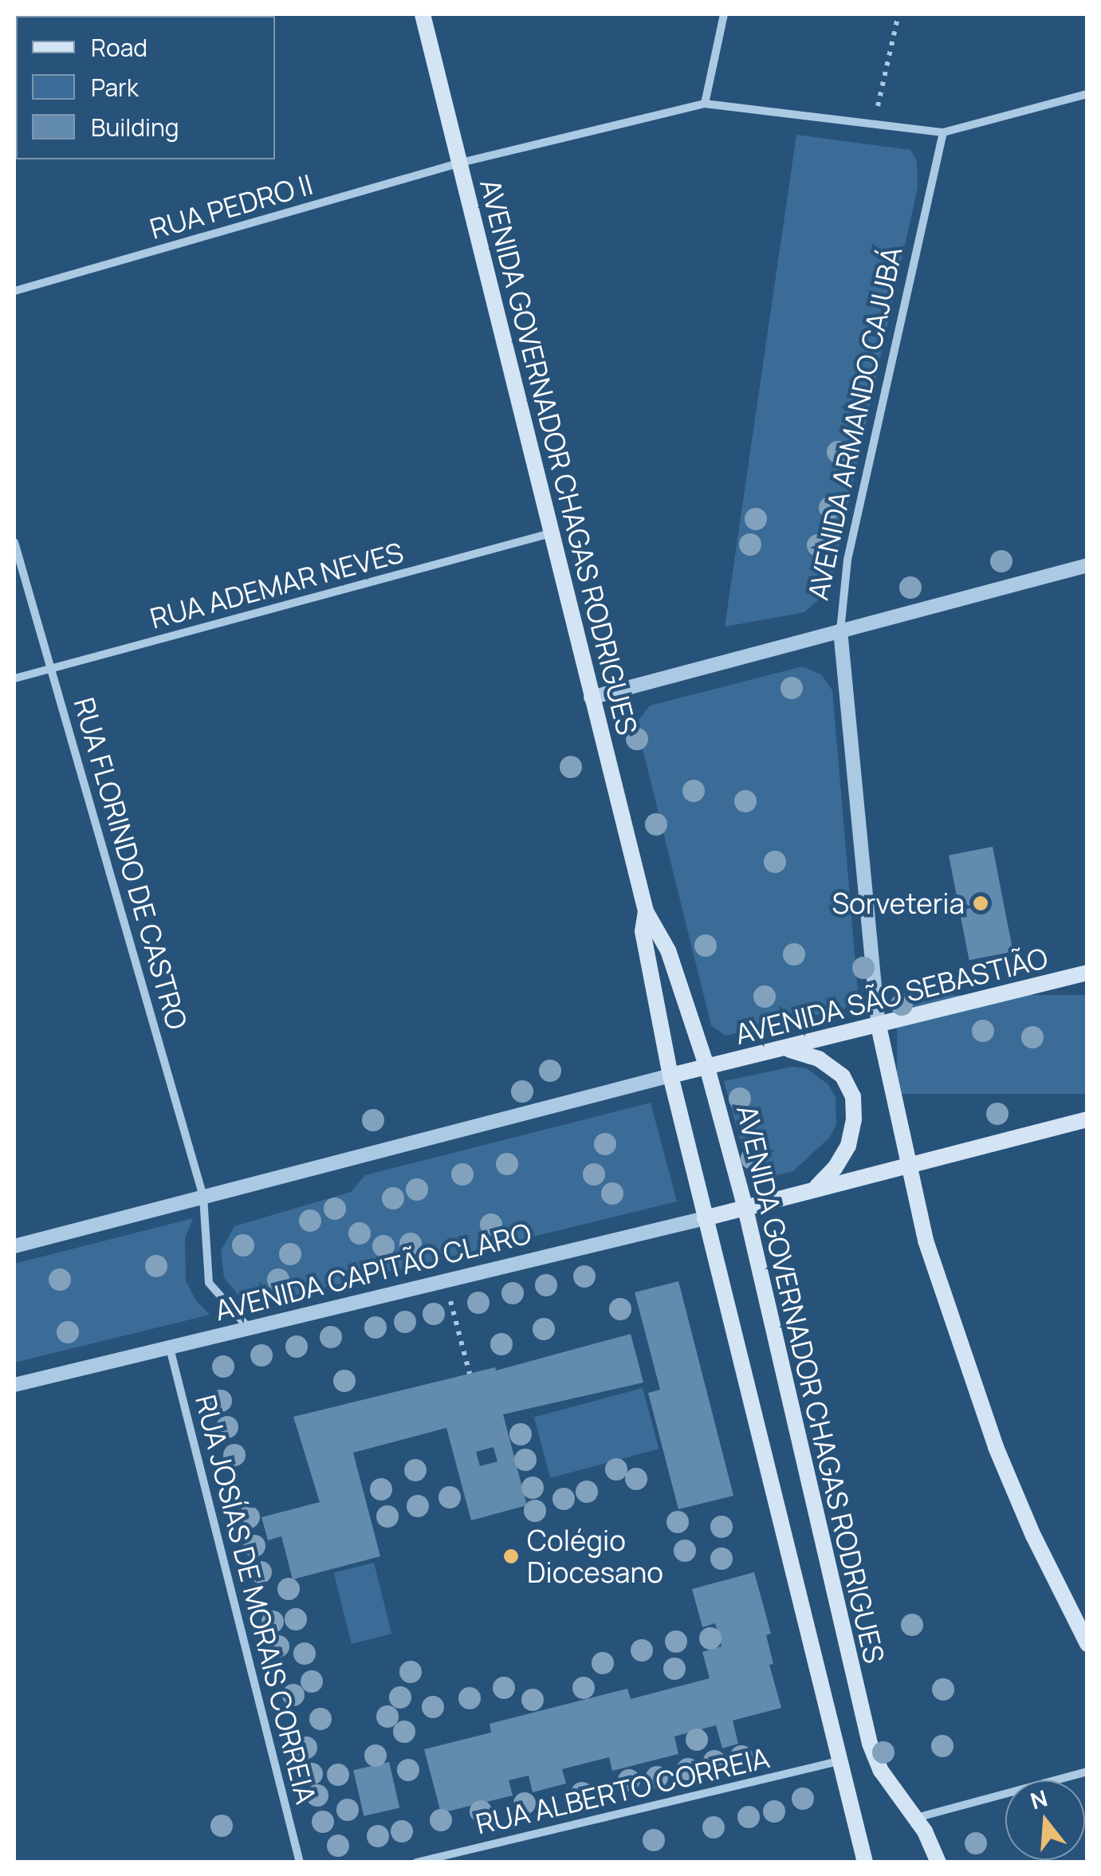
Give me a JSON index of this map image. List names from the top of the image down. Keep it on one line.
{"streets":{"main road":["AVENIDA ARMANDO CAJUBÁ","AVENIDA GOVERNADOR CHAGAS RODRIGUES","AVENIDA SÃO SEBASTIÃO","AVENIDA CAPITÃO CLARO"],"street":["RUA PEDRO II","RUA ADEMAR NEVES","RUA FLORINDO DE CASTRO","RUA JOSÍAS DE MORAIS CORREIA","RUA ALBERTO CORREIA"]},"crossings":[["RUA PEDRO II","AVENIDA GOVERNADOR CHAGAS RODRIGUES"],["AVENIDA ARMANDO CAJUBÁ","AVENIDA SÃO SEBASTIÃO"],["AVENIDA GOVERNADOR CHAGAS RODRIGUES","RUA ADEMAR NEVES"],["AVENIDA GOVERNADOR CHAGAS RODRIGUES","AVENIDA SÃO SEBASTIÃO"],["AVENIDA GOVERNADOR CHAGAS RODRIGUES","AVENIDA CAPITÃO CLARO"],["AVENIDA GOVERNADOR CHAGAS RODRIGUES","RUA ALBERTO CORREIA"],["RUA ADEMAR NEVES","RUA FLORINDO DE CASTRO"],["RUA FLORINDO DE CASTRO","AVENIDA CAPITÃO CLARO"],["AVENIDA SÃO SEBASTIÃO","AVENIDA CAPITÃO CLARO"],["AVENIDA CAPITÃO CLARO","RUA JOSÍAS DE MORAIS CORREIA"]],"places":["Sorveteria","Colégio Diocesano"],"legend":["Road","Park","Building"],"north":"top"}
